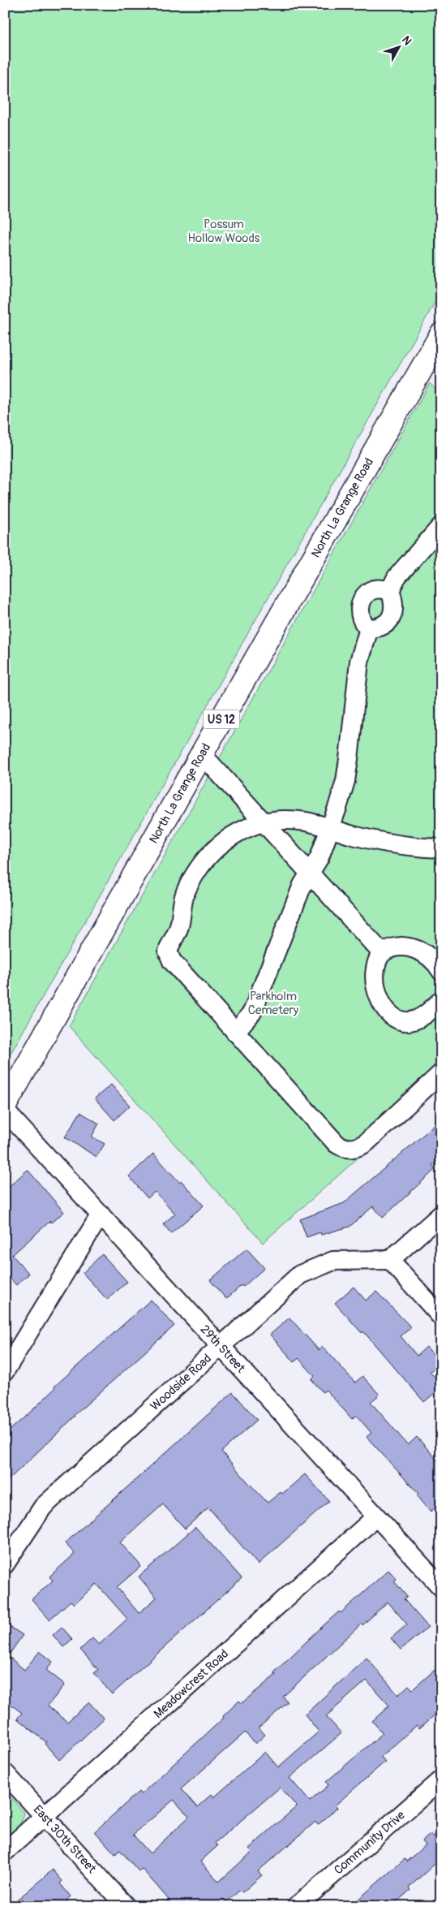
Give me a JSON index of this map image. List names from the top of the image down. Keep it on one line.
{"streets":{"main road":["North La Grange Road","US 12"],"street":["29th Street","Woodside Road","Meadowcrest Road","East 30th Street","Community Drive"]},"crossings":[["29th Street","Woodside Road"],["29th Street","Meadowcrest Road"],["Meadowcrest Road","East 30th Street"]],"parks":["Possum Hollow Woods","Parkholm Cemetery"],"north":"top right"}
